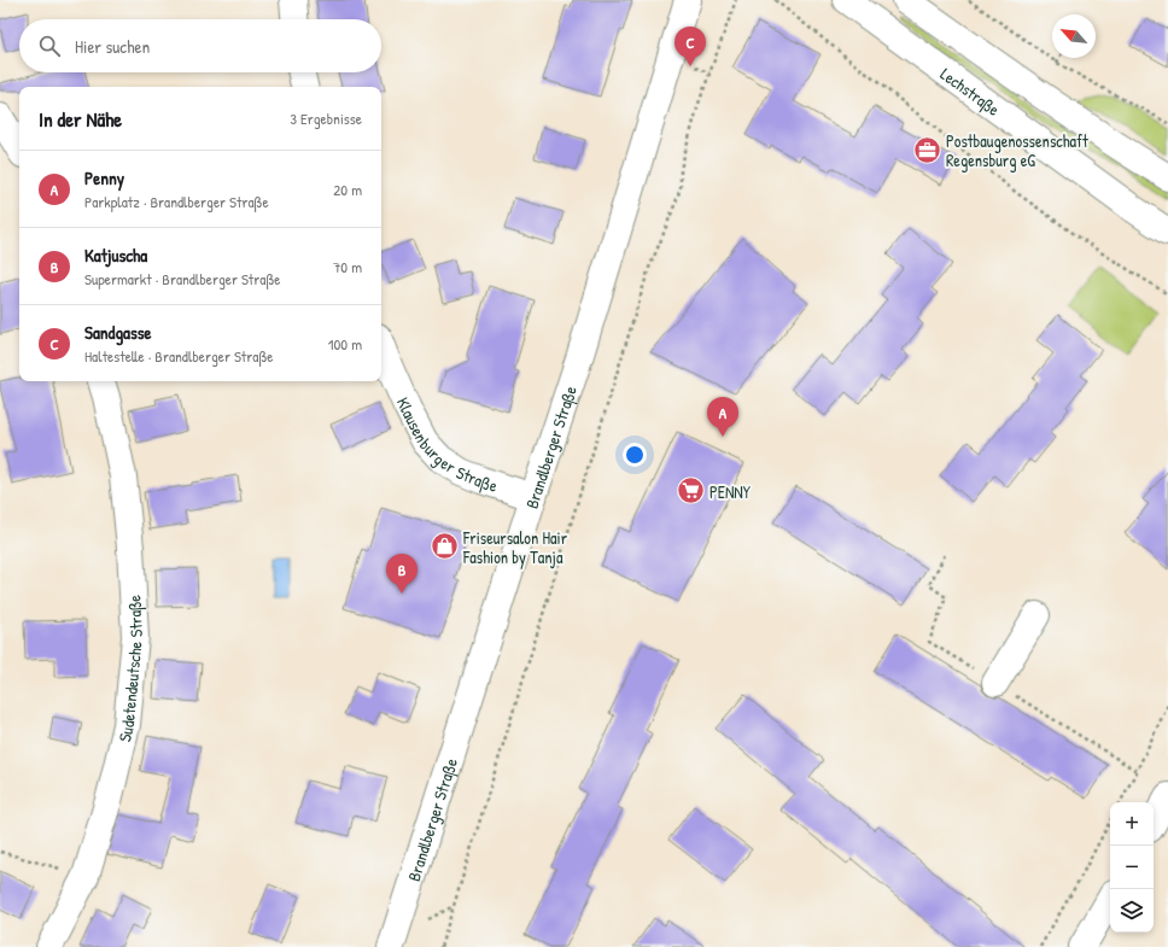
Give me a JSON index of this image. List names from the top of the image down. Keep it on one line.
{"streets":{"street":["Lechstraße","Klausenburger Straße","Brandlberger Straße","Sudetendeutsche Straße"]},"crossings":[["Klausenburger Straße","Brandlberger Straße"]],"places":{"office":["Postbaugenossenschaft Regensburg eG"],"supermarket":["PENNY"],"shop":["Friseursalon Hair Fashion by Tanja"]},"north":"top left","page":{"search":"Hier suchen","pins":["C","A","B"],"heading":["In der Nähe","3 Ergebnisse"],"list":[{"mark":"A","name":"Penny","note":"Parkplatz · Brandlberger Straße","value":"20 m"},{"mark":"B","name":"Katjuscha","note":"Supermarkt · Brandlberger Straße","value":"70 m"},{"mark":"C","name":"Sandgasse","note":"Haltestelle · Brandlberger Straße","value":"100 m"}],"map_buttons":["+","−"]}}
